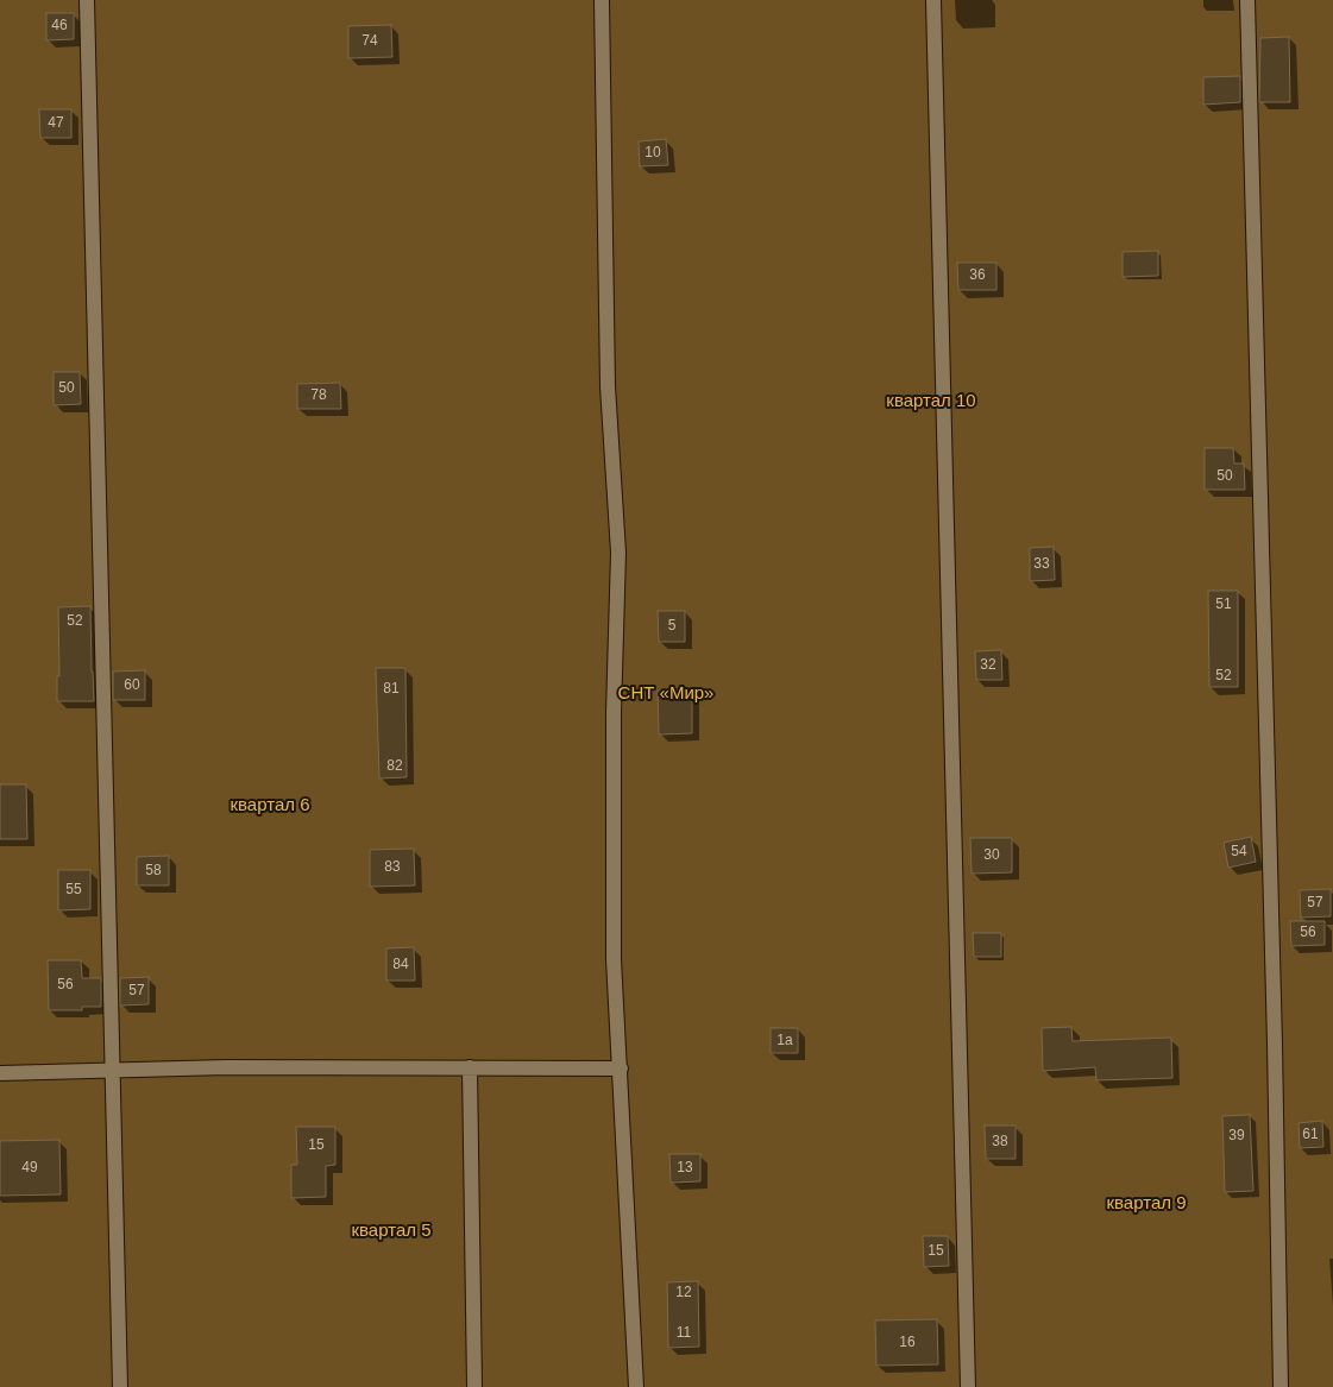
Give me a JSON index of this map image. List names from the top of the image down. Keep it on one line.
{"parks":["квартал 10","СНТ «Мир»","квартал 6","квартал 9","квартал 5"],"house_numbers":["46","74","47","10","36","50","78","50","33","51","52","5","32","52","60","81","82","54","30","83","58","55","57","56","84","56","57","1а","61","39","38","15","49","13","15","12","11","16"]}
